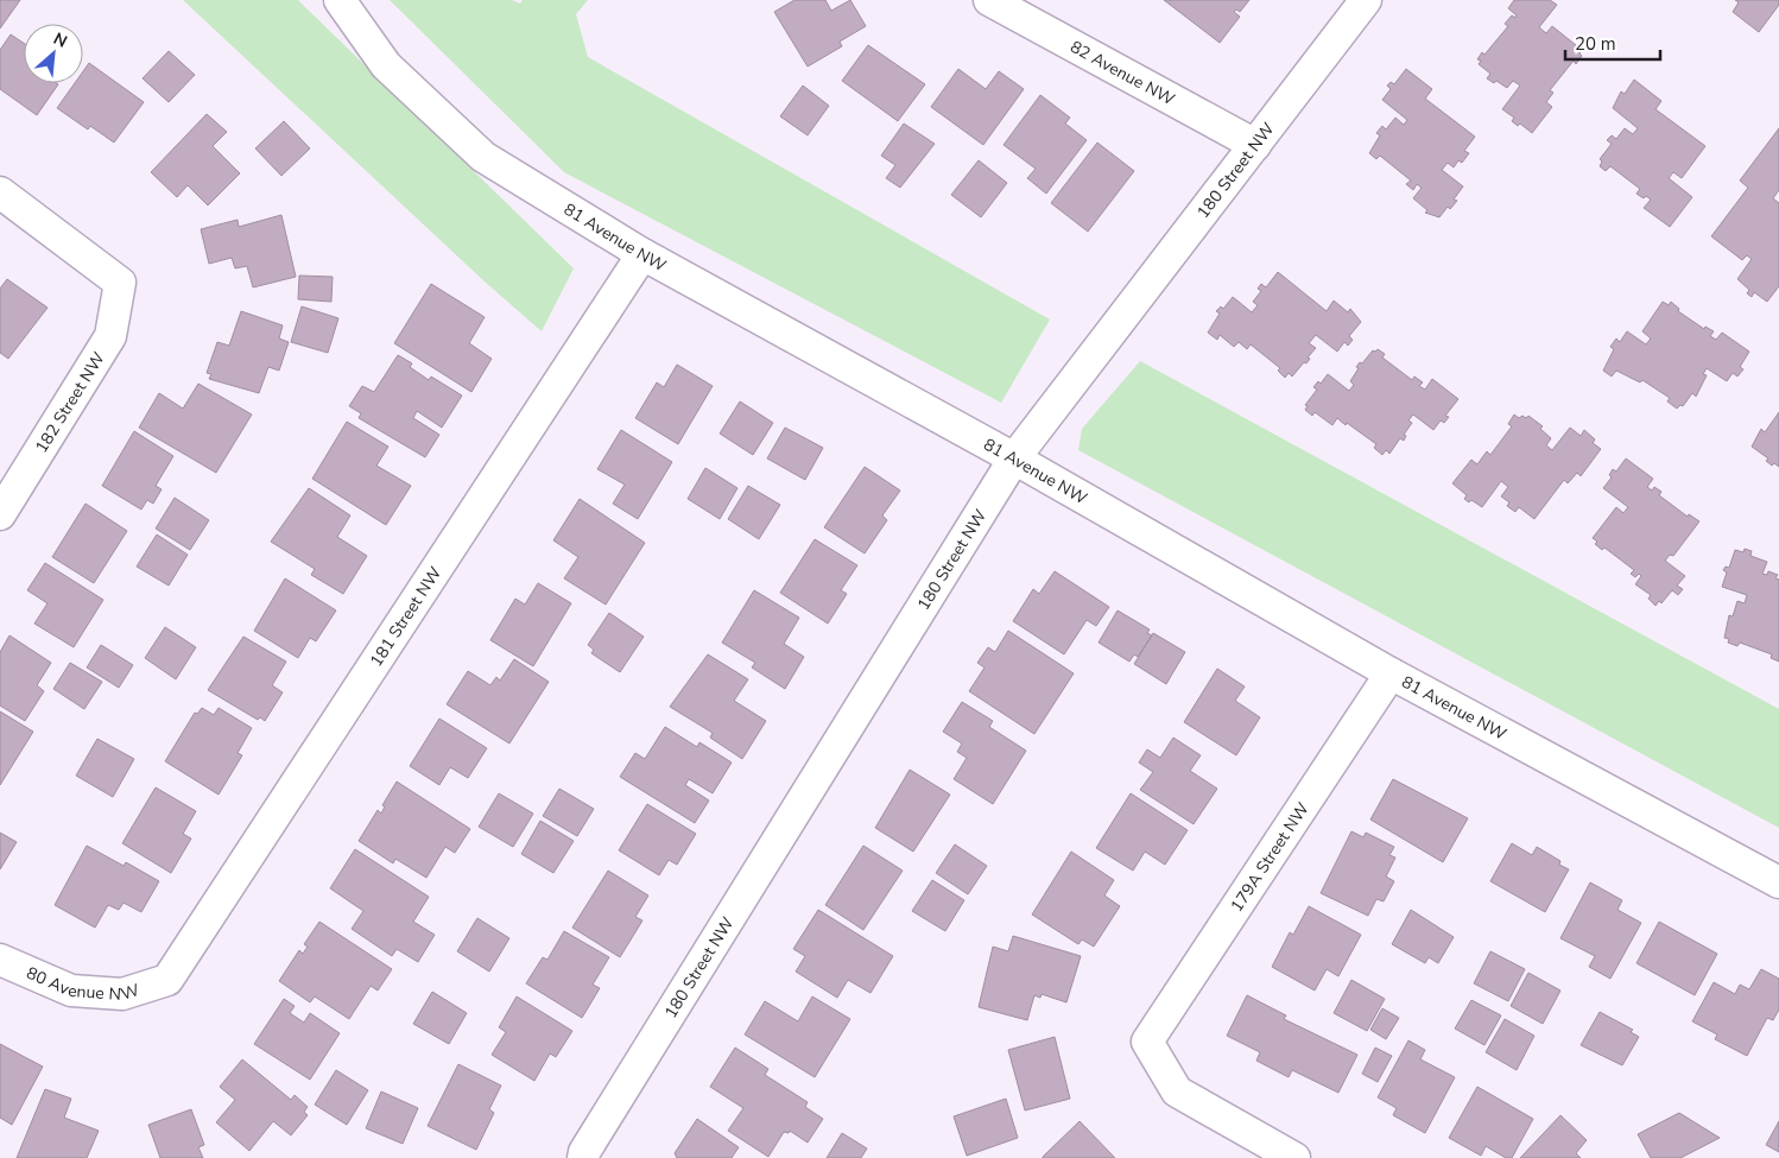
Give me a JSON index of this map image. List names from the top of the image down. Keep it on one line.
{"streets":{"street":["82 Avenue NW","180 Street NW","81 Avenue NW","182 Street NW","181 Street NW","179A Street NW","80 Avenue NW"]},"crossings":[["82 Avenue NW","180 Street NW"],["180 Street NW","81 Avenue NW"],["81 Avenue NW","181 Street NW"],["81 Avenue NW","179A Street NW"],["181 Street NW","80 Avenue NW"]],"scale_bar":"20 m","north":"top right"}
